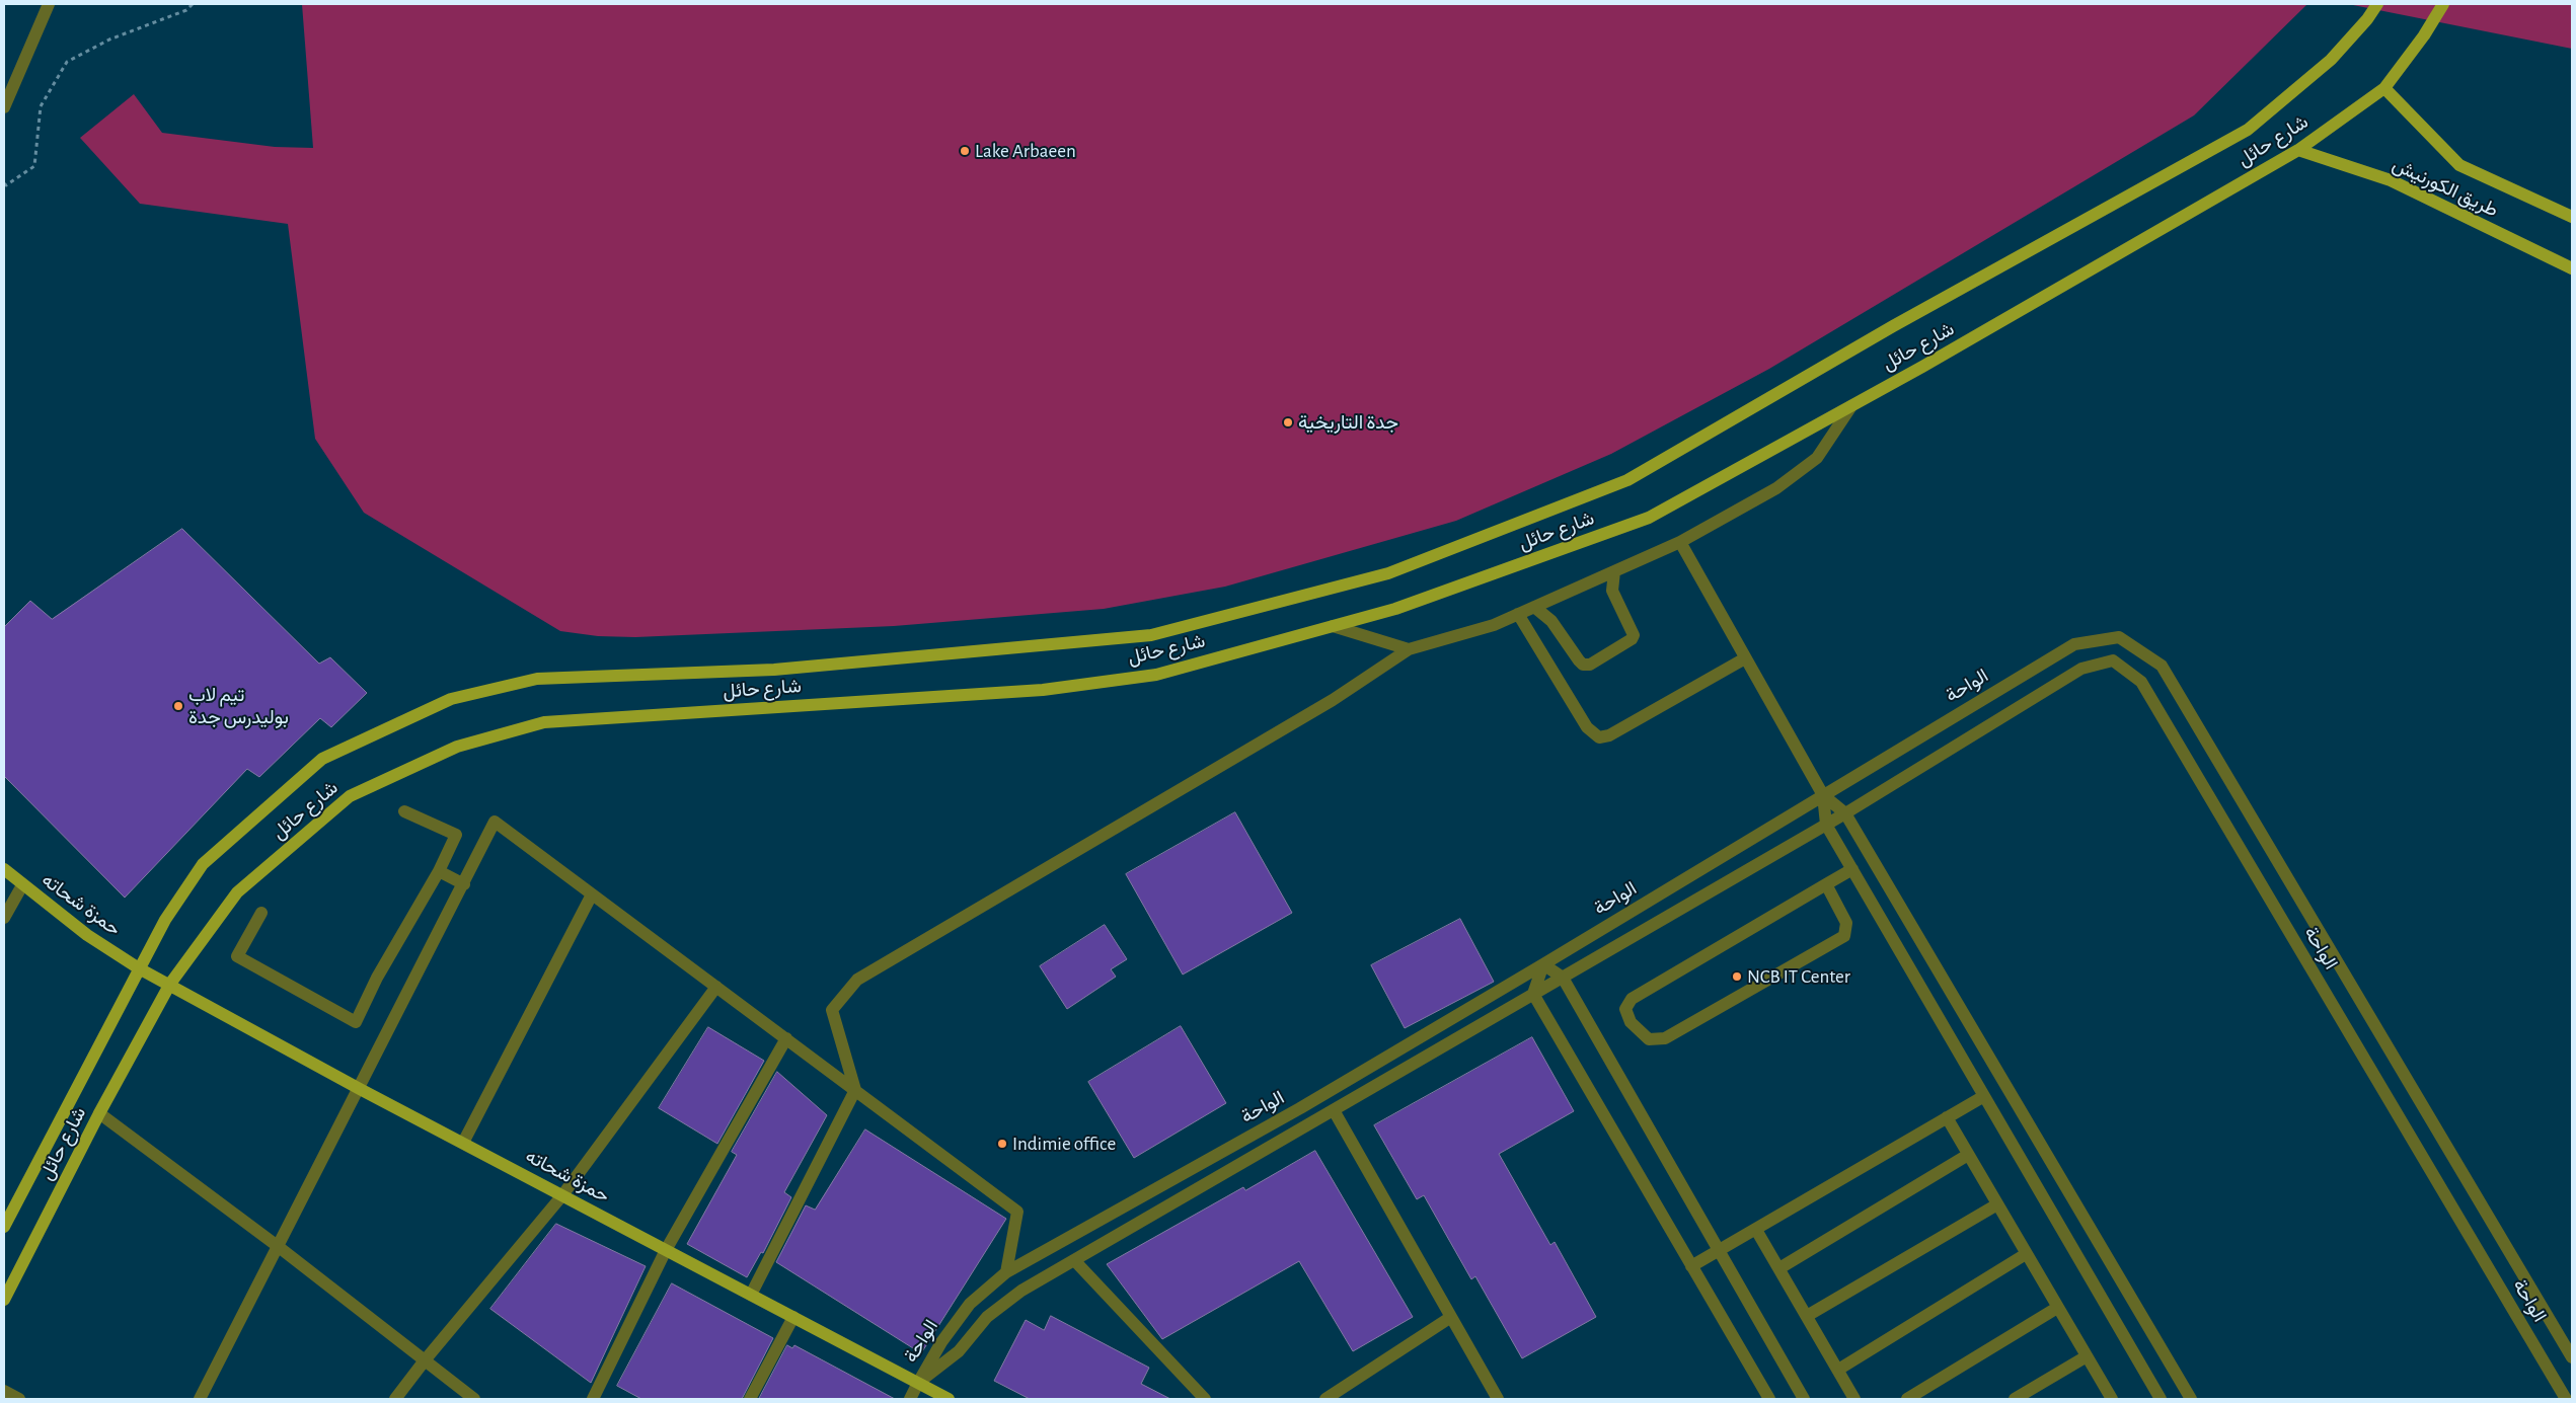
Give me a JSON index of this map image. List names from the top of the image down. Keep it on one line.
{"streets":{"main road":["شارع حائل","طريق الكورنيش","حمزة شحاته"],"street":["الواحة"]},"crossings":[["شارع حائل","طريق الكورنيش"],["شارع حائل","حمزة شحاته"],["الواحة","حمزة شحاته"]],"places":["Lake Arbaeen","جدة التاريخية","تيم لاب بوليدرس جدة","NCB IT Center","Indimie office"]}
